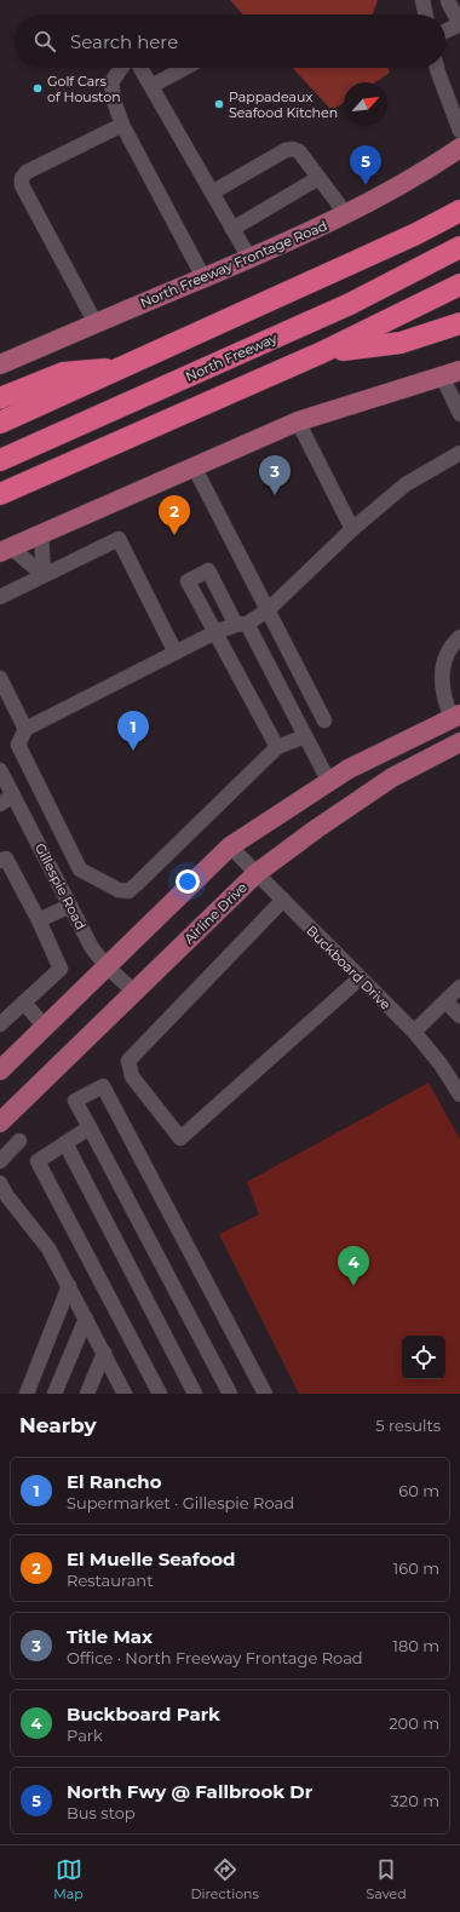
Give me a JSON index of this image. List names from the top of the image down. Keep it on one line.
{"streets":{"highway":["North Freeway"],"main road":["North Freeway Frontage Road","Airline Drive"],"street":["Gillespie Road","Buckboard Drive"]},"crossings":[["Gillespie Road","Airline Drive"],["Airline Drive","Buckboard Drive"]],"places":["Golf Cars of Houston","Pappadeaux Seafood Kitchen"],"north":"top right","page":{"search":"Search here","pins":["5","3","2","1","4"],"heading":["Nearby","5 results"],"list":[{"mark":"1","name":"El Rancho","note":"Supermarket · Gillespie Road","value":"60 m"},{"mark":"2","name":"El Muelle Seafood","note":"Restaurant","value":"160 m"},{"mark":"3","name":"Title Max","note":"Office · North Freeway Frontage Road","value":"180 m"},{"mark":"4","name":"Buckboard Park","note":"Park","value":"200 m"},{"mark":"5","name":"North Fwy @ Fallbrook Dr","note":"Bus stop","value":"320 m"}],"nav":["Map","Directions","Saved"]}}
